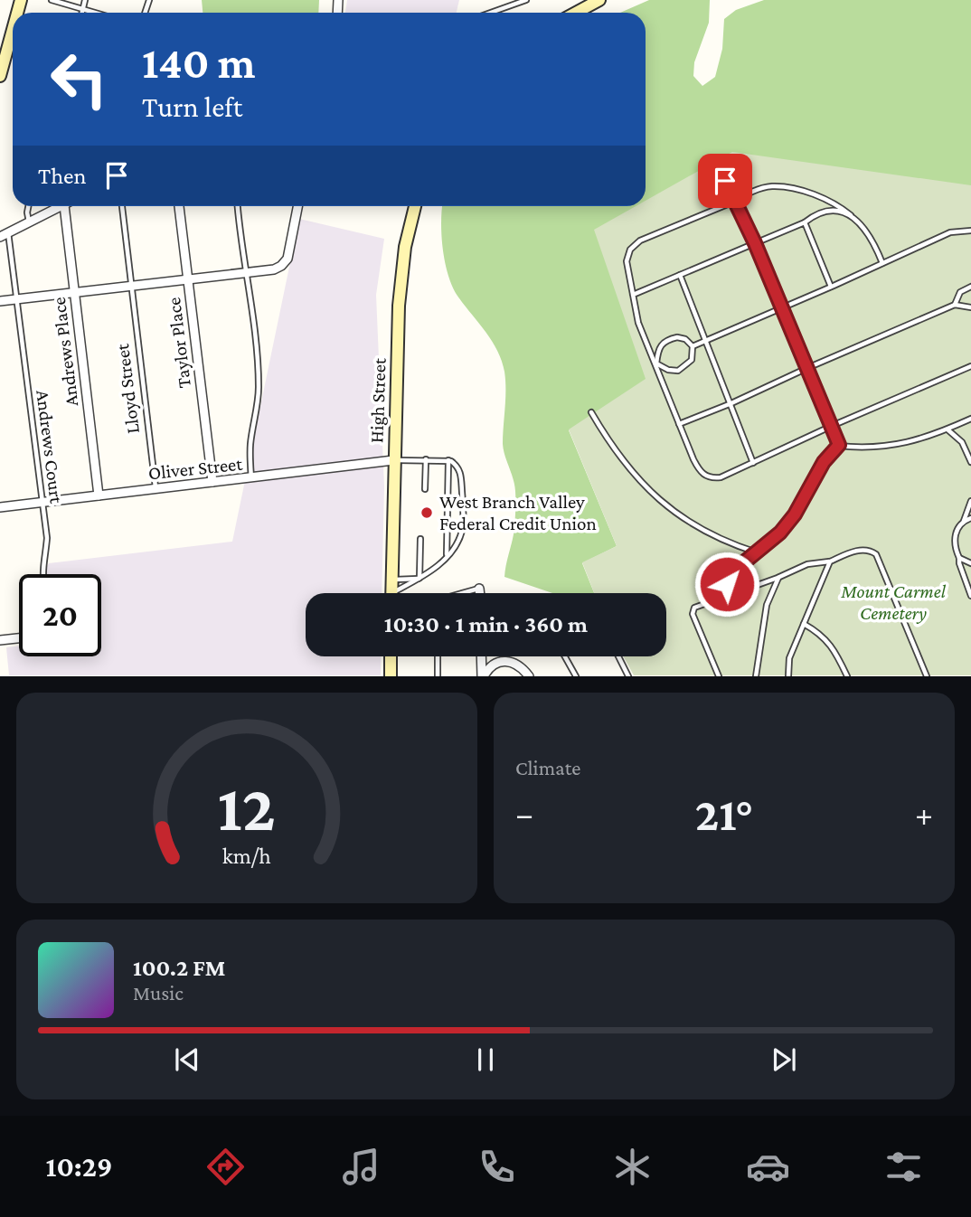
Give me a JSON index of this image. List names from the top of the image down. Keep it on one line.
{"streets":{"main road":["High Street"],"street":["Taylor Place","Andrews Place","Oliver Street"],"lane":["Lloyd Street","Andrews Court"]},"crossings":[["Taylor Place","Oliver Street"],["Andrews Place","Oliver Street"],["Lloyd Street","Oliver Street"],["High Street","Oliver Street"],["Andrews Court","Oliver Street"]],"parks":["Mount Carmel Cemetery"],"places":["West Branch Valley Federal Credit Union"],"page":{"turn":["140 m","Turn left"],"then":"Then","limit":"20","trip":"10:30 · 1 min · 360 m","tile":"Climate","heat":["−","21°","+"],"song":["100.2 FM","Music"],"tabs":"10:29","gauge":["12","km/h"]}}
